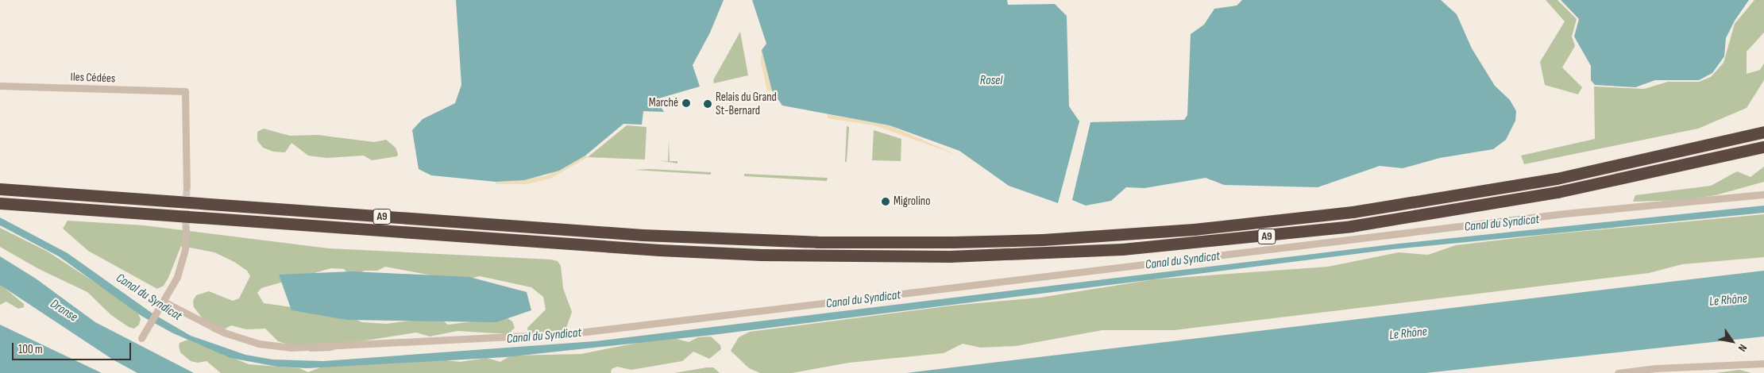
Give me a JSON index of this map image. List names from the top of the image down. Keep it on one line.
{"streets":{"highway":["A9"],"street":["Iles Cédées"]},"water":["Rosel","Canal du Syndicat","Le Rhône","Dranse"],"places":["Marché","Relais du Grand St-Bernard","Migrolino"],"scale_bar":"100 m","north":"bottom right"}
